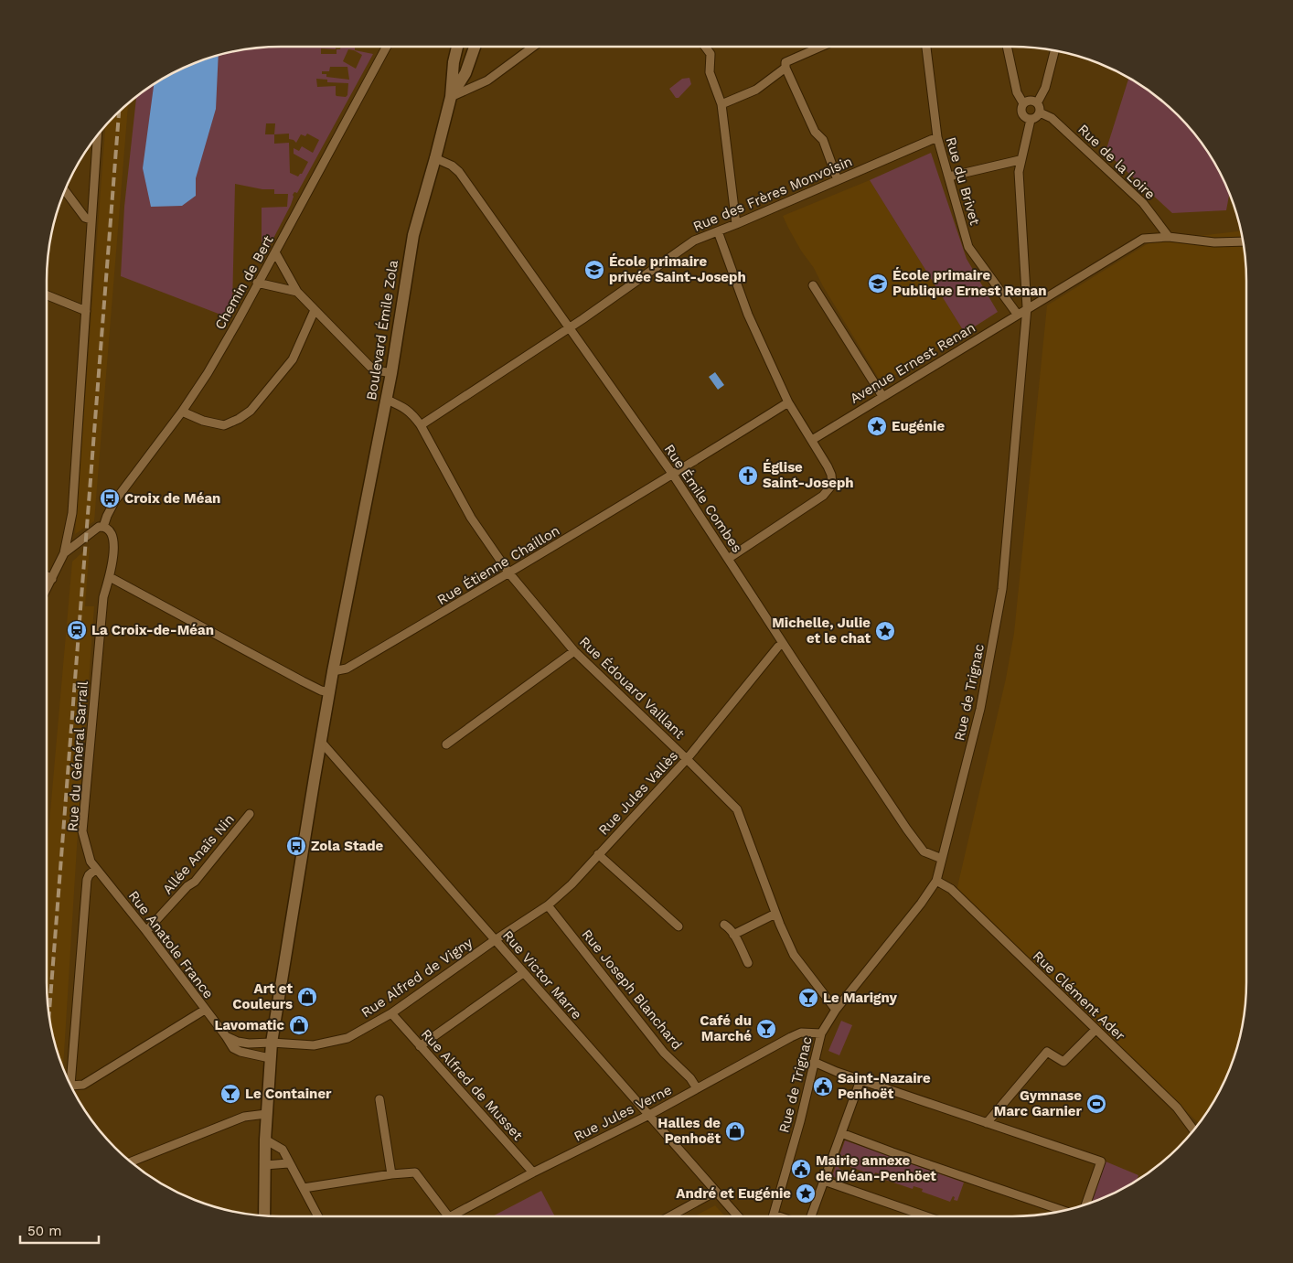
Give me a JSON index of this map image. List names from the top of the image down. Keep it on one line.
{"streets":{"main road":["Boulevard Émile Zola"],"street":["Rue de la Loire","Rue du Brivet","Rue des Frères Monvoisin","Chemin de Bert","Avenue Ernest Renan","Rue Émile Combes","Rue Étienne Chaillon","Rue Édouard Vaillant","Rue de Trignac","Rue du Général Sarrail","Rue Jules Vallès","Allée Anaïs Nin","Rue Anatole France","Rue Victor Marre","Rue Alfred de Vigny","Rue Joseph Blanchard","Rue Clément Ader","Rue Alfred de Musset","Rue Jules Verne"]},"crossings":[["Rue de la Loire","Avenue Ernest Renan"],["Rue de la Loire","Rue de Trignac"],["Rue du Brivet","Rue des Frères Monvoisin"],["Rue du Brivet","Avenue Ernest Renan"],["Rue des Frères Monvoisin","Rue Émile Combes"],["Rue des Frères Monvoisin","Rue Édouard Vaillant"],["Chemin de Bert","Rue du Général Sarrail"],["Boulevard Émile Zola","Rue Émile Combes"],["Boulevard Émile Zola","Rue Étienne Chaillon"],["Boulevard Émile Zola","Rue Édouard Vaillant"],["Boulevard Émile Zola","Rue Anatole France"],["Boulevard Émile Zola","Rue Victor Marre"],["Boulevard Émile Zola","Rue Alfred de Vigny"],["Avenue Ernest Renan","Rue de Trignac"],["Rue Émile Combes","Rue Étienne Chaillon"],["Rue Émile Combes","Rue de Trignac"],["Rue Émile Combes","Rue Jules Vallès"],["Rue Étienne Chaillon","Rue Édouard Vaillant"],["Rue Édouard Vaillant","Rue de Trignac"],["Rue Édouard Vaillant","Rue Jules Vallès"],["Rue de Trignac","Rue Clément Ader"],["Rue de Trignac","Rue Jules Verne"],["Rue du Général Sarrail","Rue Anatole France"],["Rue Jules Vallès","Rue Victor Marre"],["Rue Jules Vallès","Rue Alfred de Vigny"],["Rue Jules Vallès","Rue Joseph Blanchard"],["Allée Anaïs Nin","Rue Anatole France"],["Rue Victor Marre","Rue Alfred de Vigny"],["Rue Victor Marre","Rue Jules Verne"],["Rue Alfred de Vigny","Rue Alfred de Musset"],["Rue Joseph Blanchard","Rue Jules Verne"],["Rue Alfred de Musset","Rue Jules Verne"]],"places":{"school or university":["École primaire privée Saint-Joseph","École primaire Publique Ernest Renan"],"place":["Eugénie","Michelle, Julie et le chat","André et Eugénie"],"church":["Église Saint-Joseph"],"bus stop":["Croix de Méan","Zola Stade"],"station":["La Croix-de-Méan"],"shop":["Art et Couleurs","Lavomatic","Halles de Penhoët"],"bar":["Le Marigny","Café du Marché","Le Container"],"public building":["Saint-Nazaire Penhoët","Mairie annexe de Méan-Penhöet"],"sports":["Gymnase Marc Garnier"]},"scale_bar":"50 m"}
